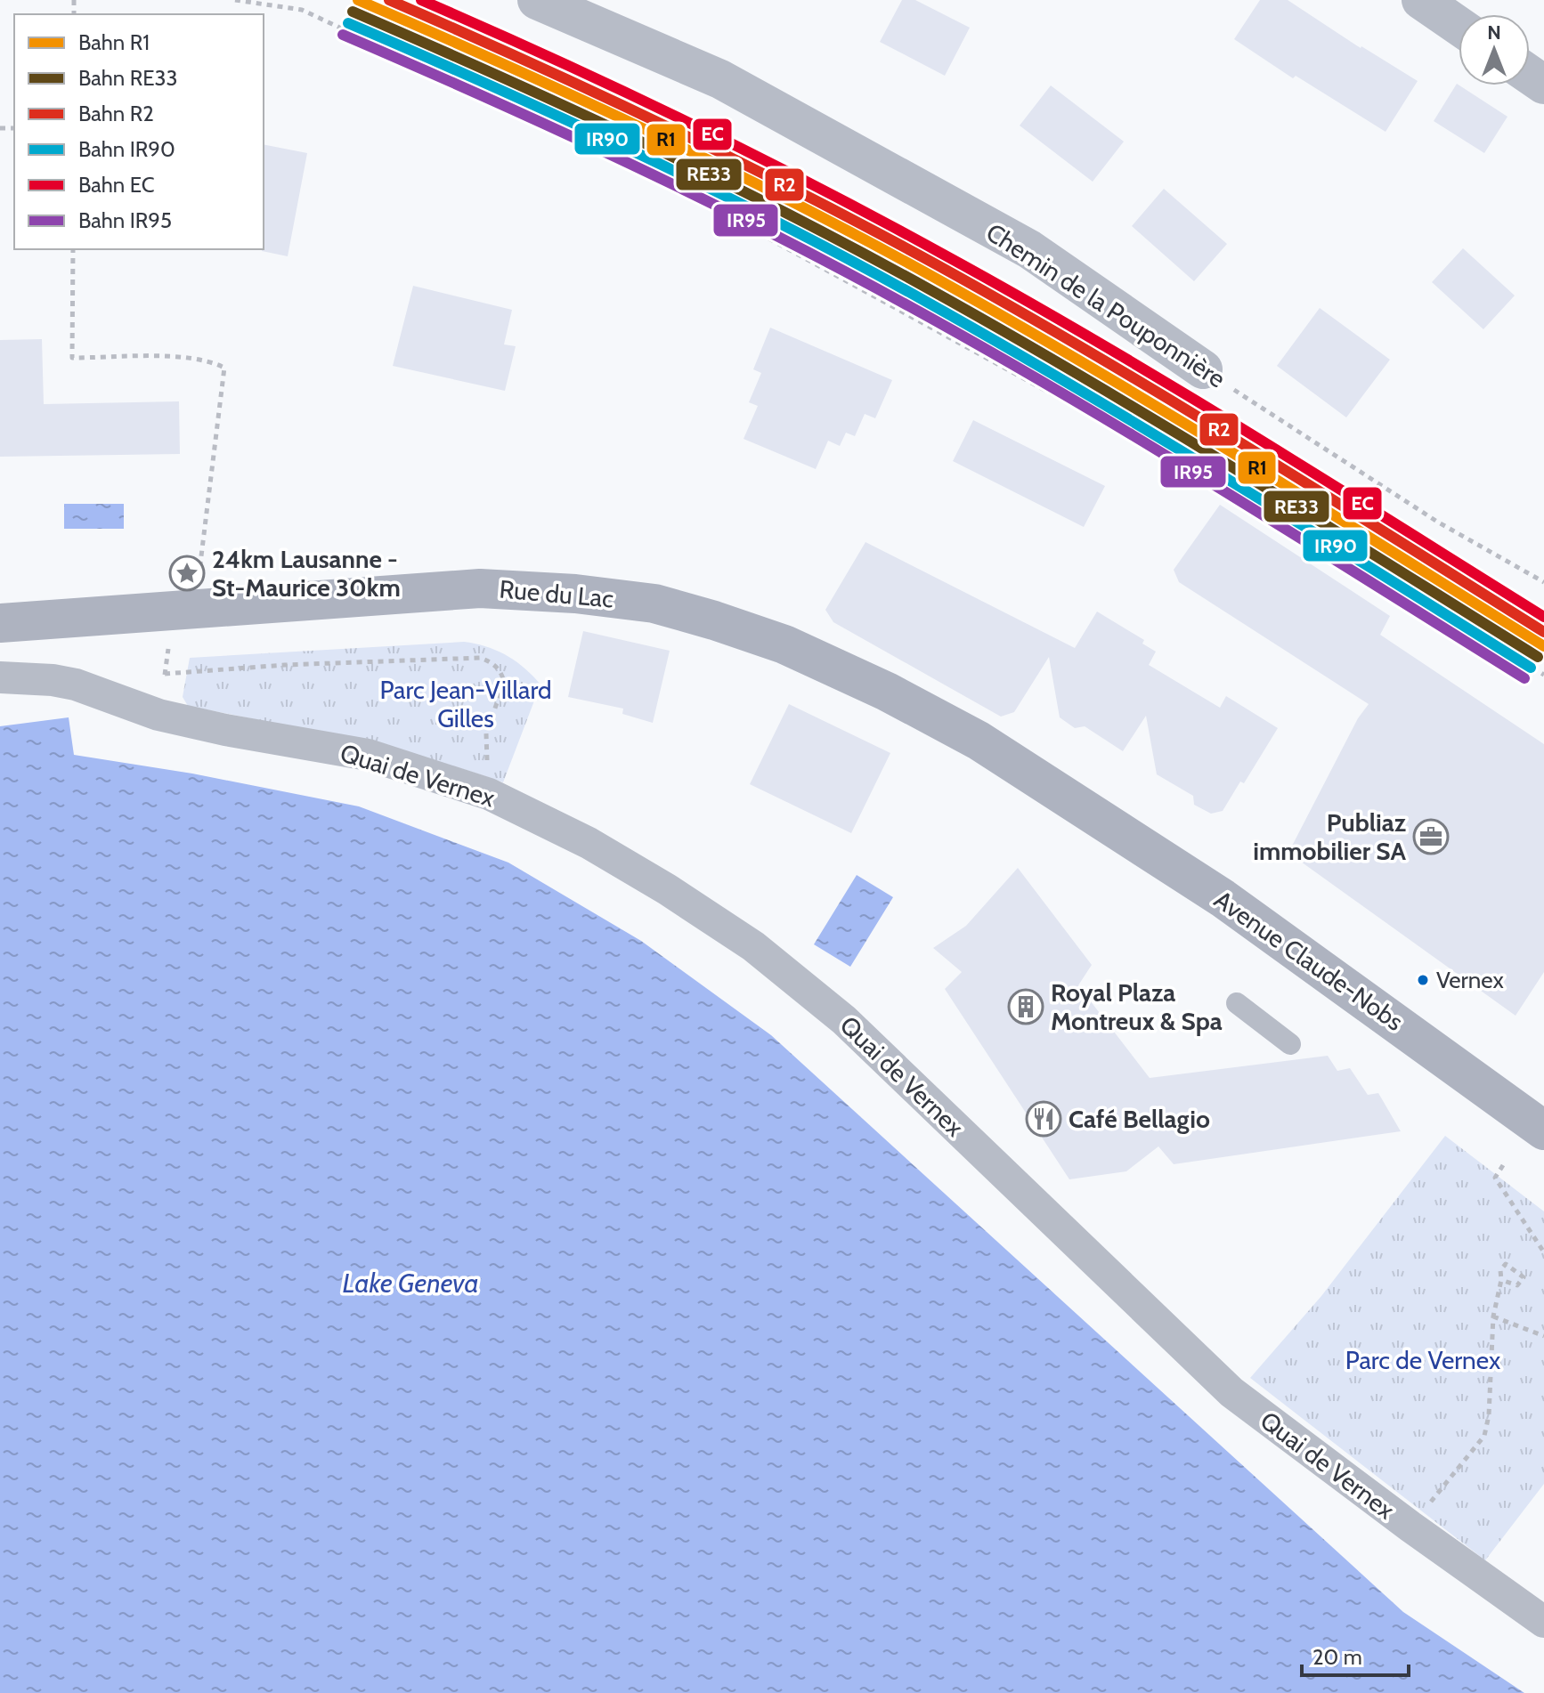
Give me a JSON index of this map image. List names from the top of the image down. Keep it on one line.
{"streets":{"main road":["Rue du Lac","Avenue Claude-Nobs"],"street":["Chemin de la Pouponnière","Quai de Vernex"]},"crossings":[["Rue du Lac","Avenue Claude-Nobs"]],"water":["Lake Geneva"],"parks":["Parc Jean-Villard Gilles","Parc de Vernex"],"places":{"place":["24km Lausanne - St-Maurice 30km"],"office":["Publiaz immobilier SA"],"other":["Vernex"],"building":["Royal Plaza Montreux & Spa"],"restaurant":["Café Bellagio"]},"lines":["rail line R1","rail line R2","rail line EC","rail line RE33","rail line IR90","rail line IR95"],"legend":["Bahn R1","Bahn RE33","Bahn R2","Bahn IR90","Bahn EC","Bahn IR95"],"scale_bar":"20 m","north":"top"}
